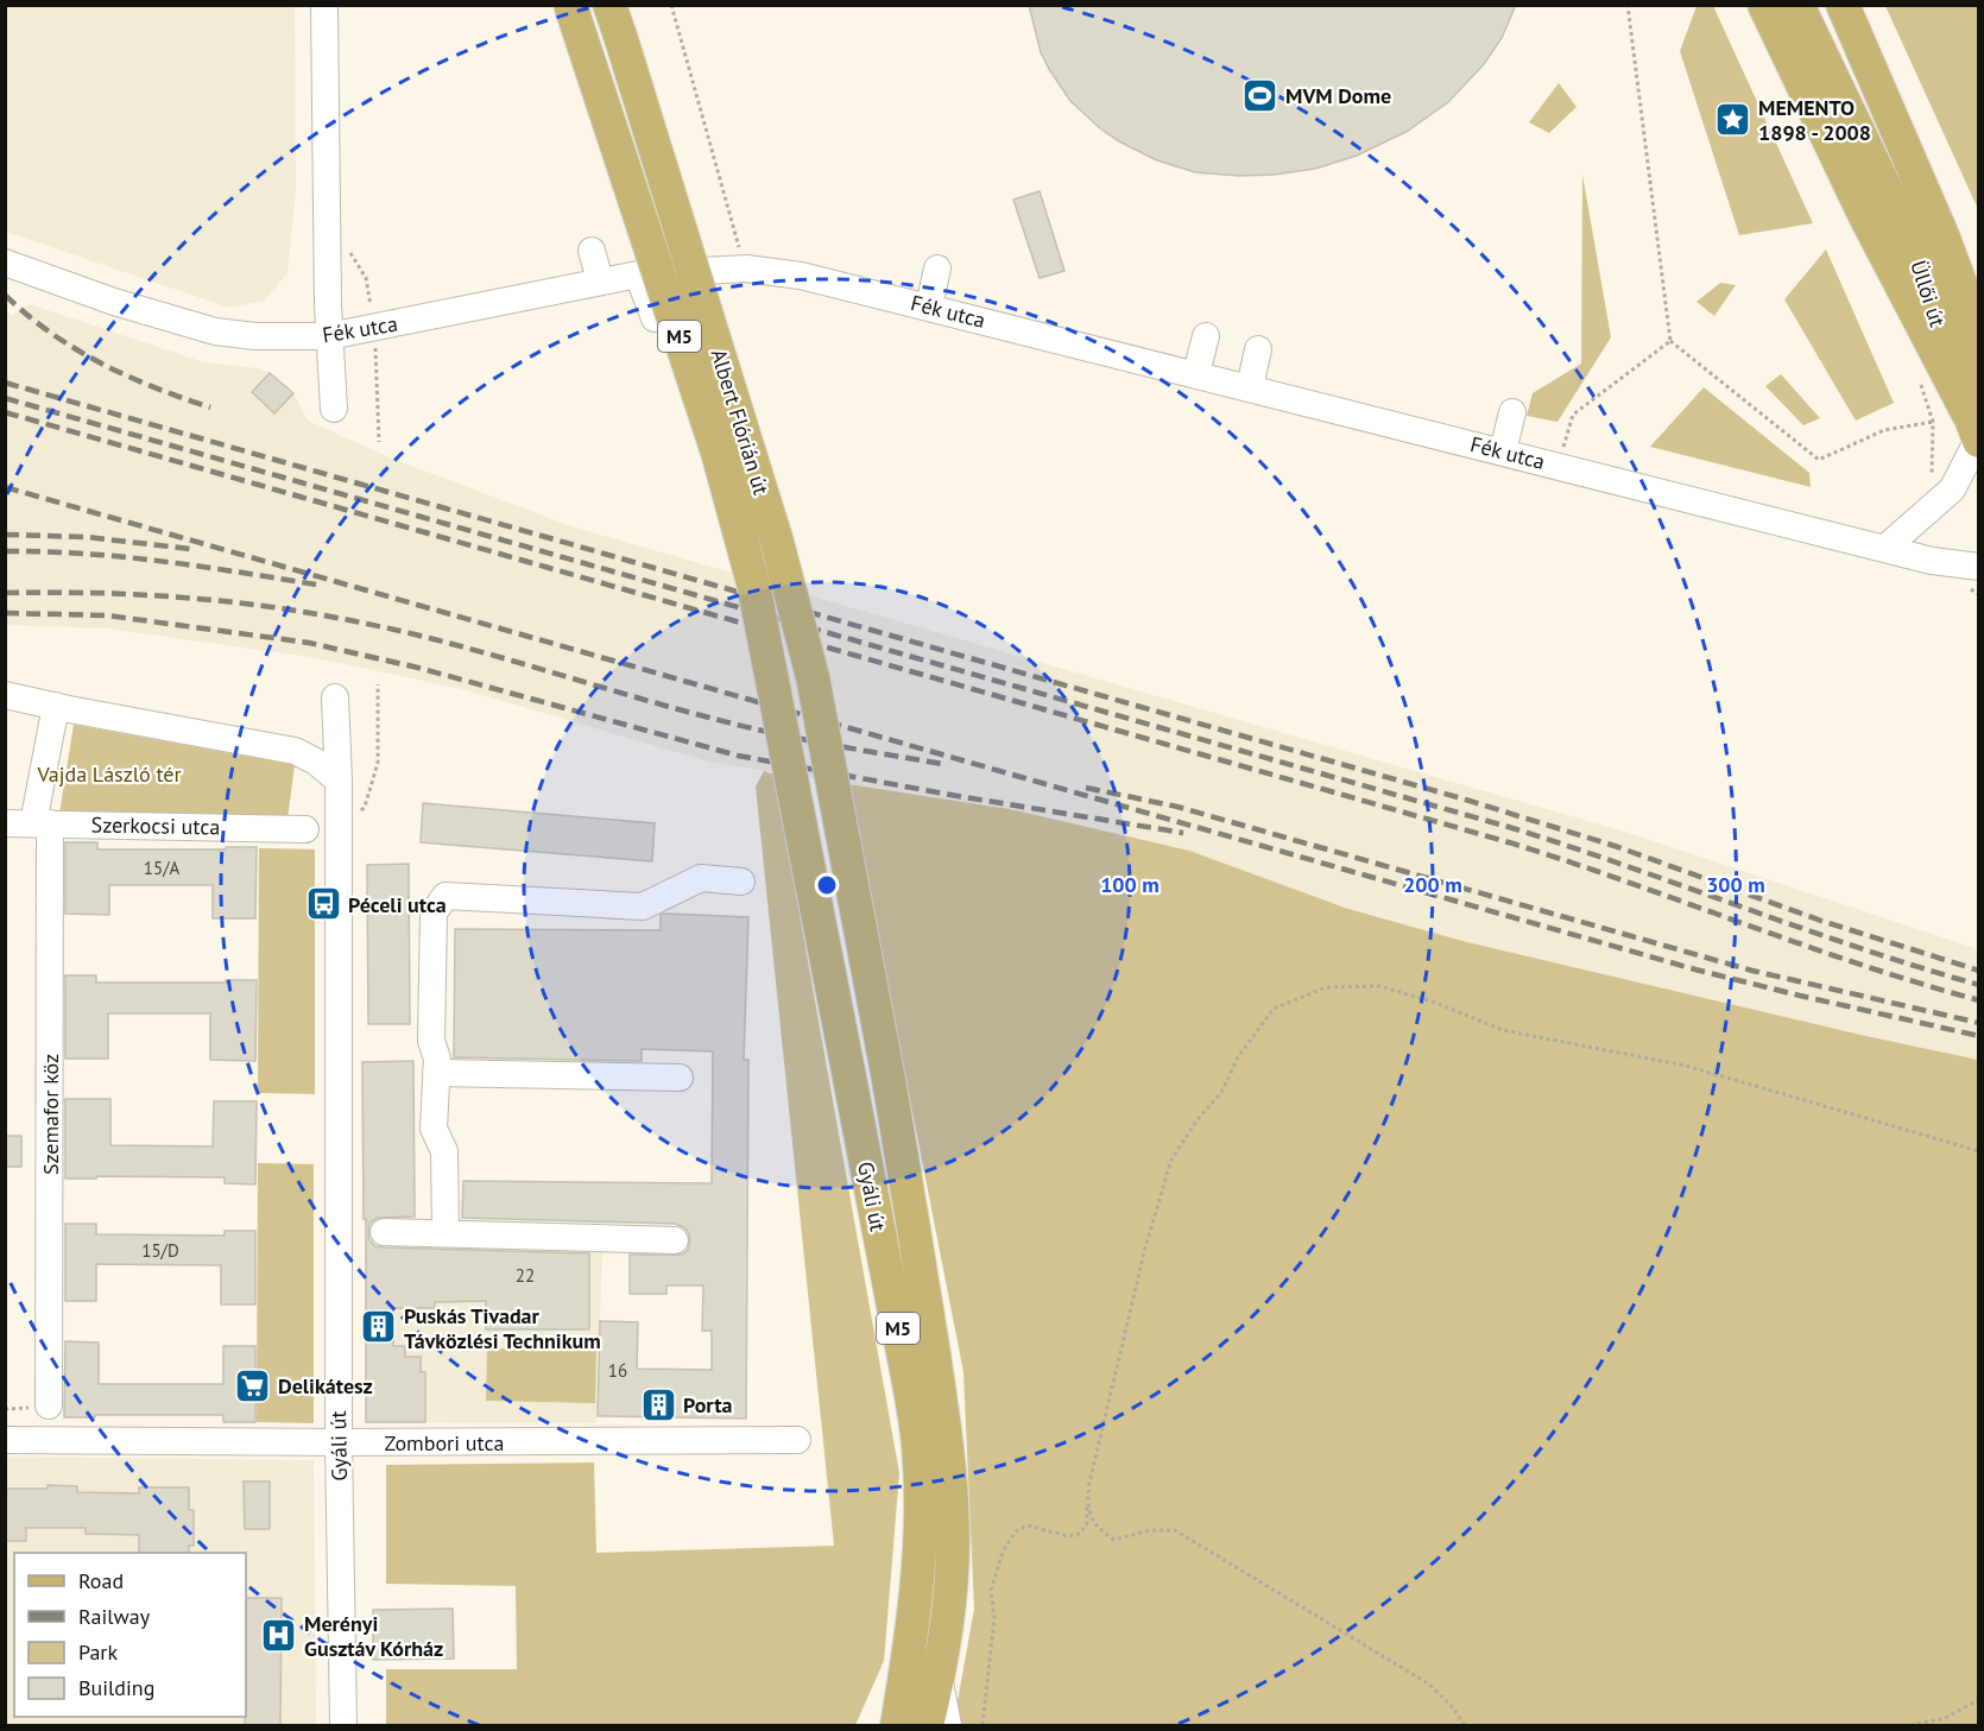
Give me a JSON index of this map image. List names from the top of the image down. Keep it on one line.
{"streets":{"main road":["Üllői út","M5","Albert Flórián út","Gyáli út"],"street":["Fék utca","Szerkocsi utca","Szemafor köz","Zombori utca"]},"crossings":[["Albert Flórián út","Gyáli út"],["Szerkocsi utca","Szemafor köz"],["Gyáli út","Zombori utca"]],"parks":["Vajda László tér"],"places":{"sports":["MVM Dome"],"place":["MEMENTO 1898 - 2008"],"bus stop":["Péceli utca"],"building":["Puskás Tivadar Távközlési Technikum","Porta"],"supermarket":["Delikátesz"],"hospital":["Merényi Gusztáv Kórház"]},"house_numbers":["15/A","15/D","22","16"],"legend":["Road","Railway","Park","Building"],"rings":["100 m","200 m","300 m"]}
